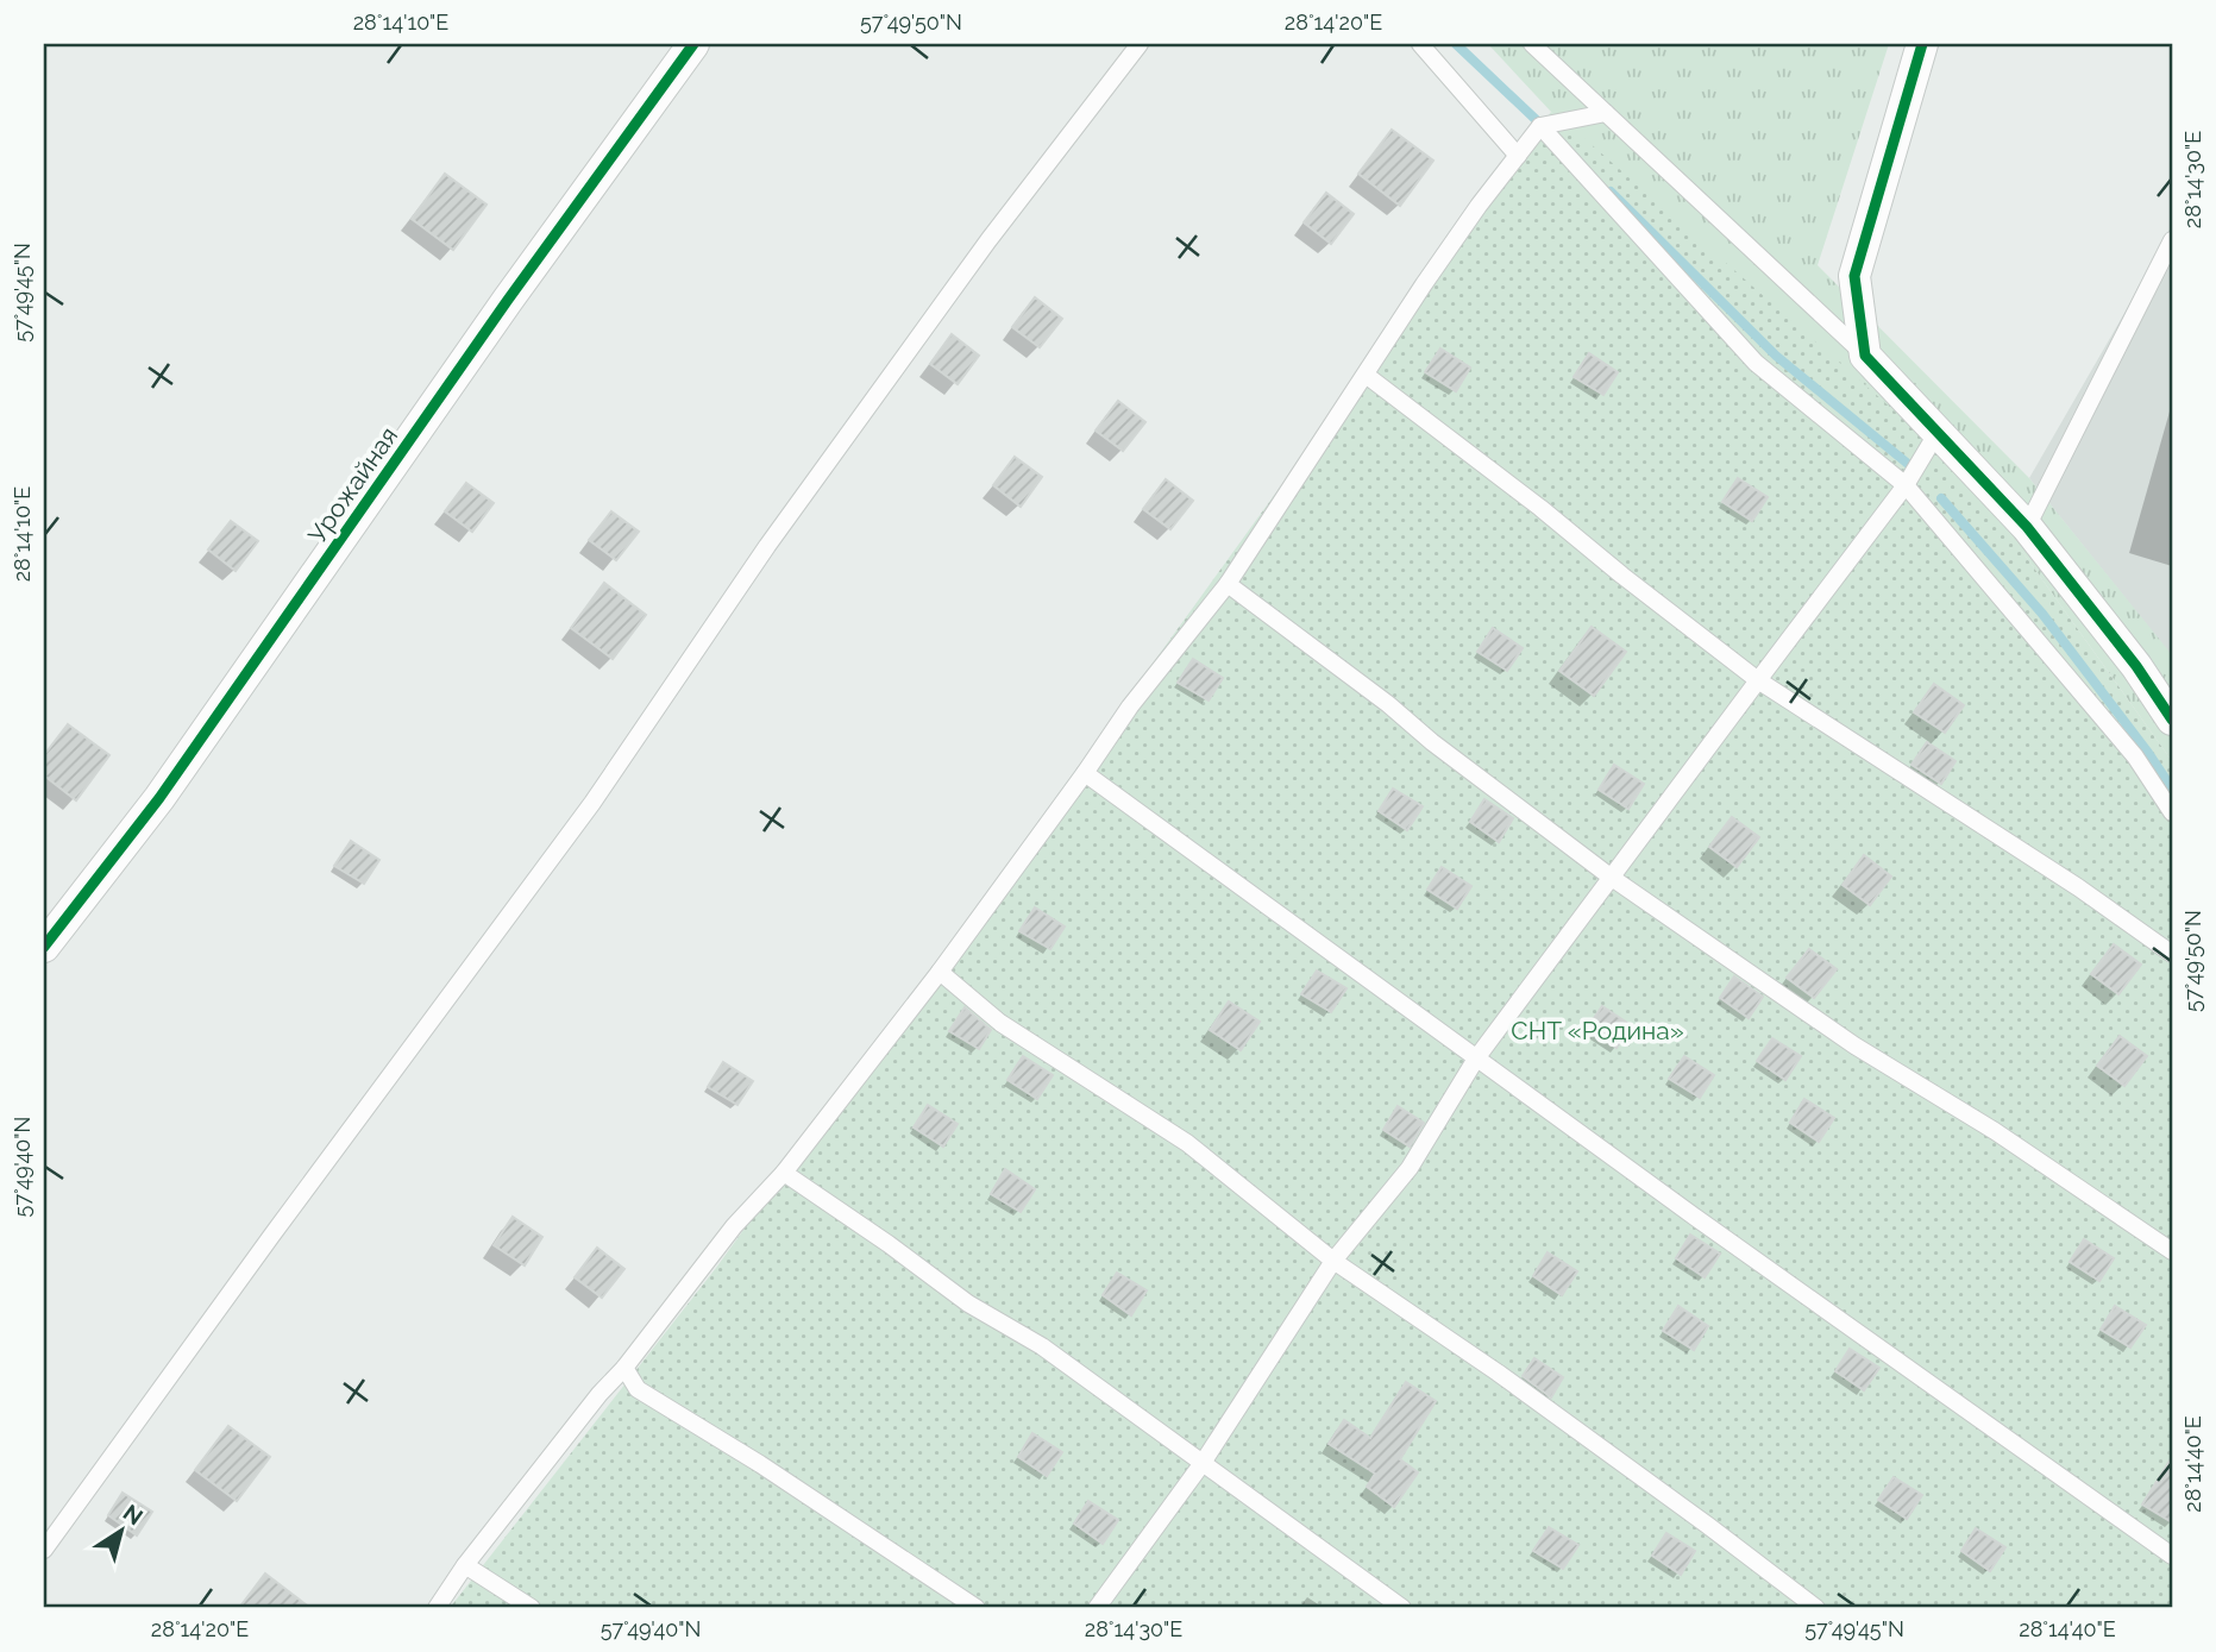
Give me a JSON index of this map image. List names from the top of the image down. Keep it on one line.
{"streets":{"street":["Урожайная"]},"parks":["СНТ «Родина»"],"north":"top right","coordinates":["28°14'10\"E","57°49'50\"N","28°14'20\"E","28°14'30\"E","57°49'45\"N","57°49'40\"N","28°14'40\"E"]}
